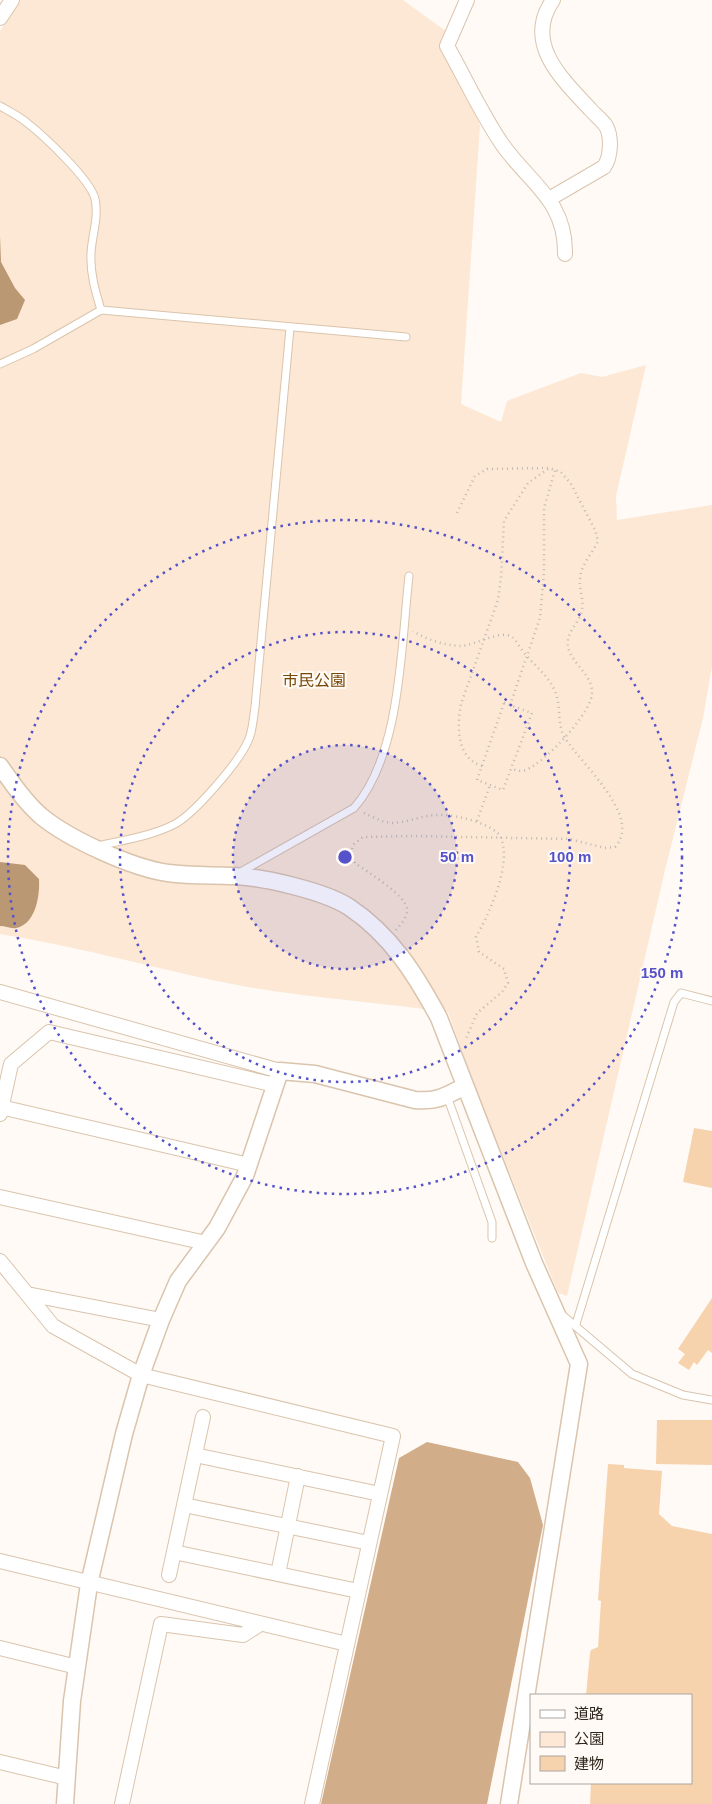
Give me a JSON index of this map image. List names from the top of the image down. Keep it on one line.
{"parks":["市民公園"],"legend":["道路","公園","建物"],"rings":["50 m","100 m","150 m"]}
